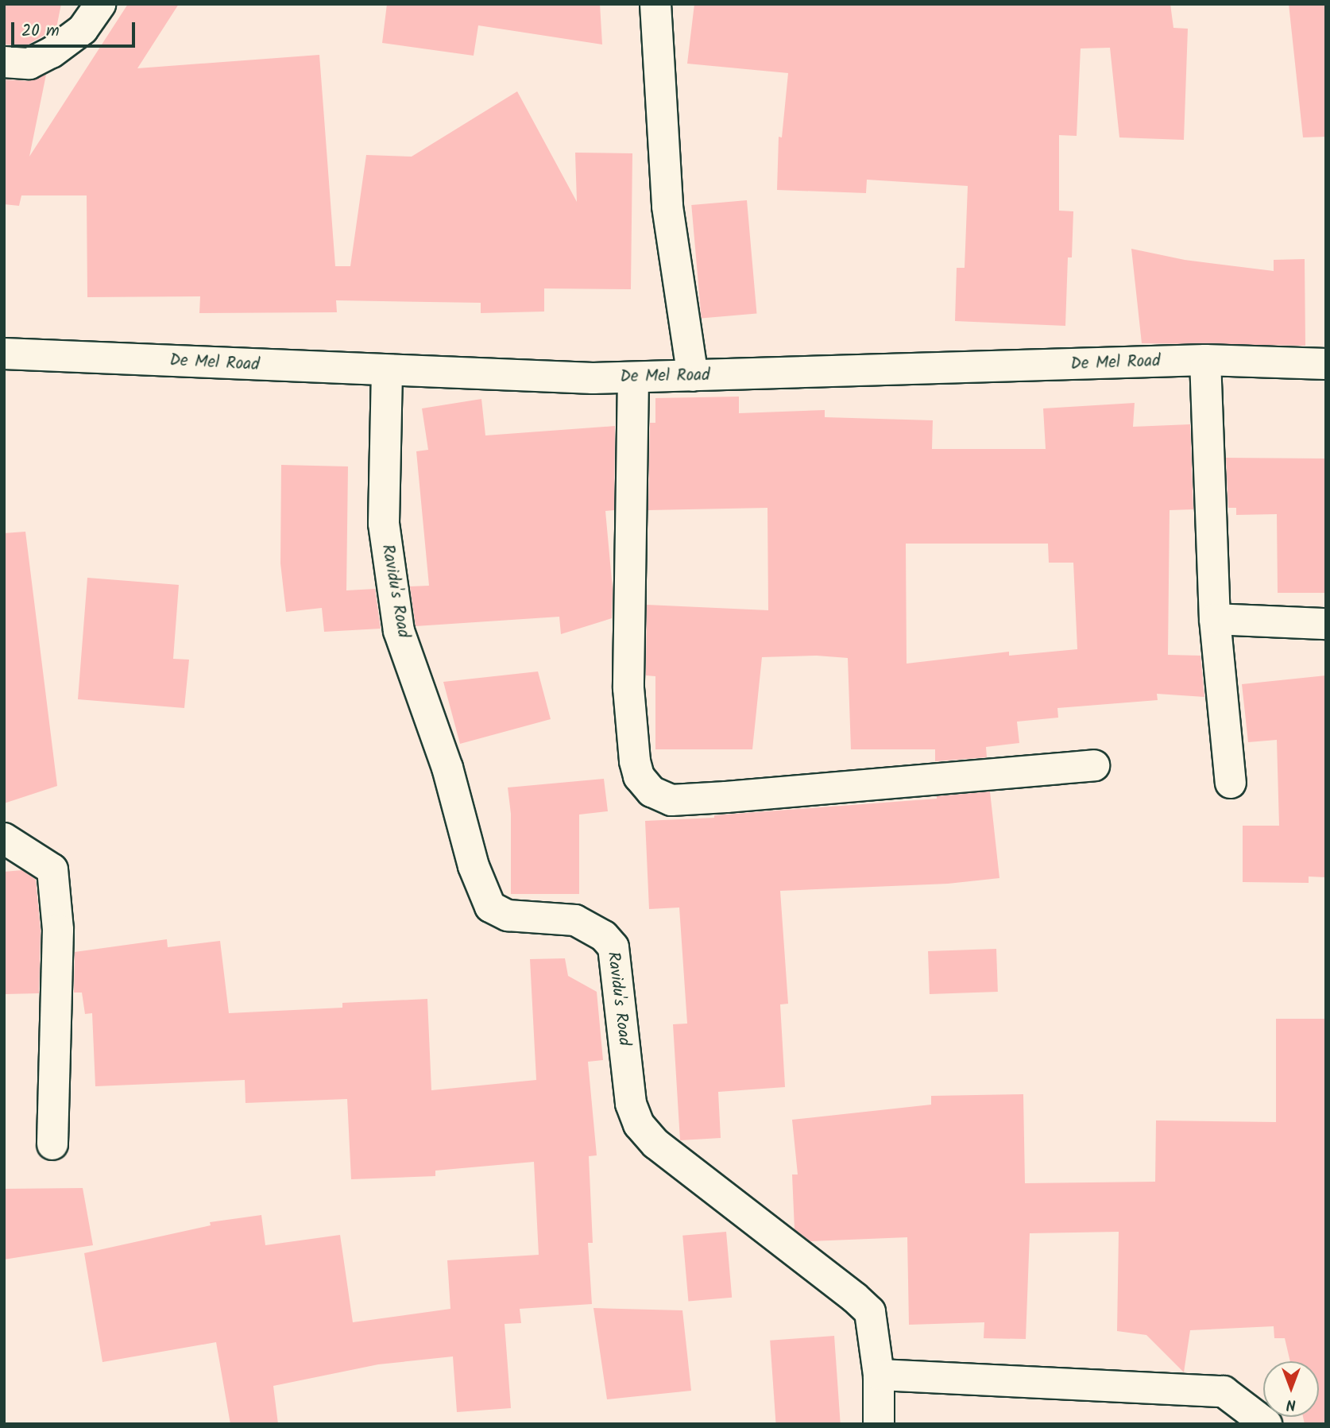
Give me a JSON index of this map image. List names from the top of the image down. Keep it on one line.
{"streets":{"street":["De Mel Road","Ravidu's Road"]},"crossings":[["De Mel Road","Ravidu's Road"]],"scale_bar":"20 m","north":"bottom"}
